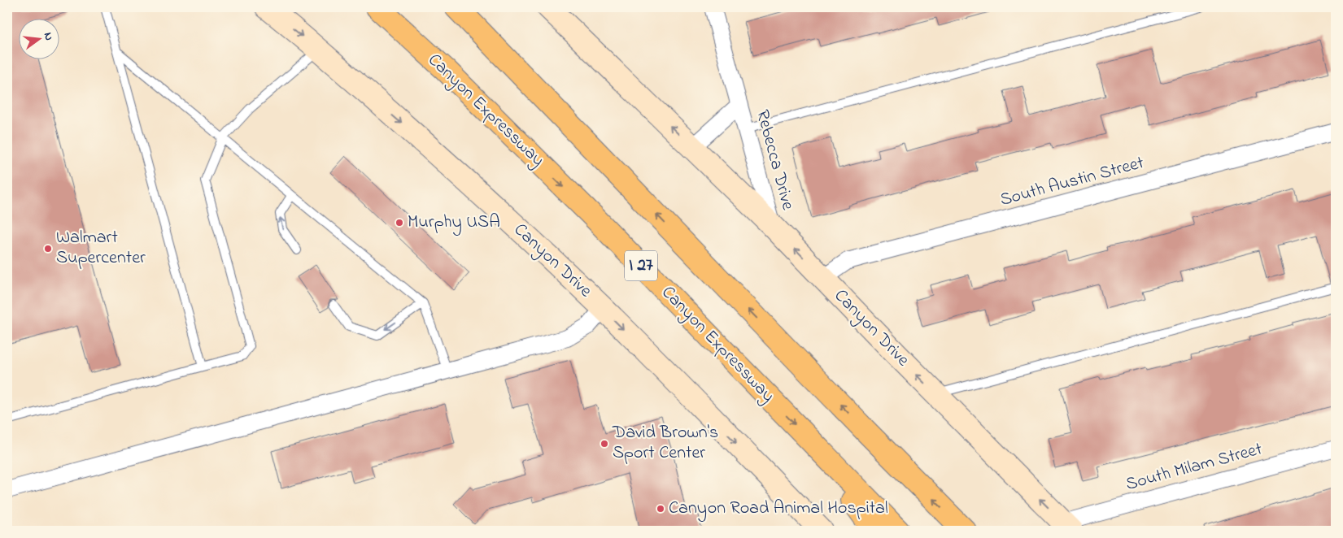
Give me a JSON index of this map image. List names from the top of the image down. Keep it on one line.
{"streets":{"highway":["Canyon Expressway","I 27"],"main road":["Canyon Drive"],"street":["Rebecca Drive","South Austin Street","South Milam Street"]},"crossings":[["Rebecca Drive","Canyon Drive"],["South Austin Street","Canyon Drive"],["Canyon Drive","South Milam Street"]],"places":["Murphy USA","Walmart Supercenter","David Brown's Sport Center","Canyon Road Animal Hospital"],"north":"right"}
